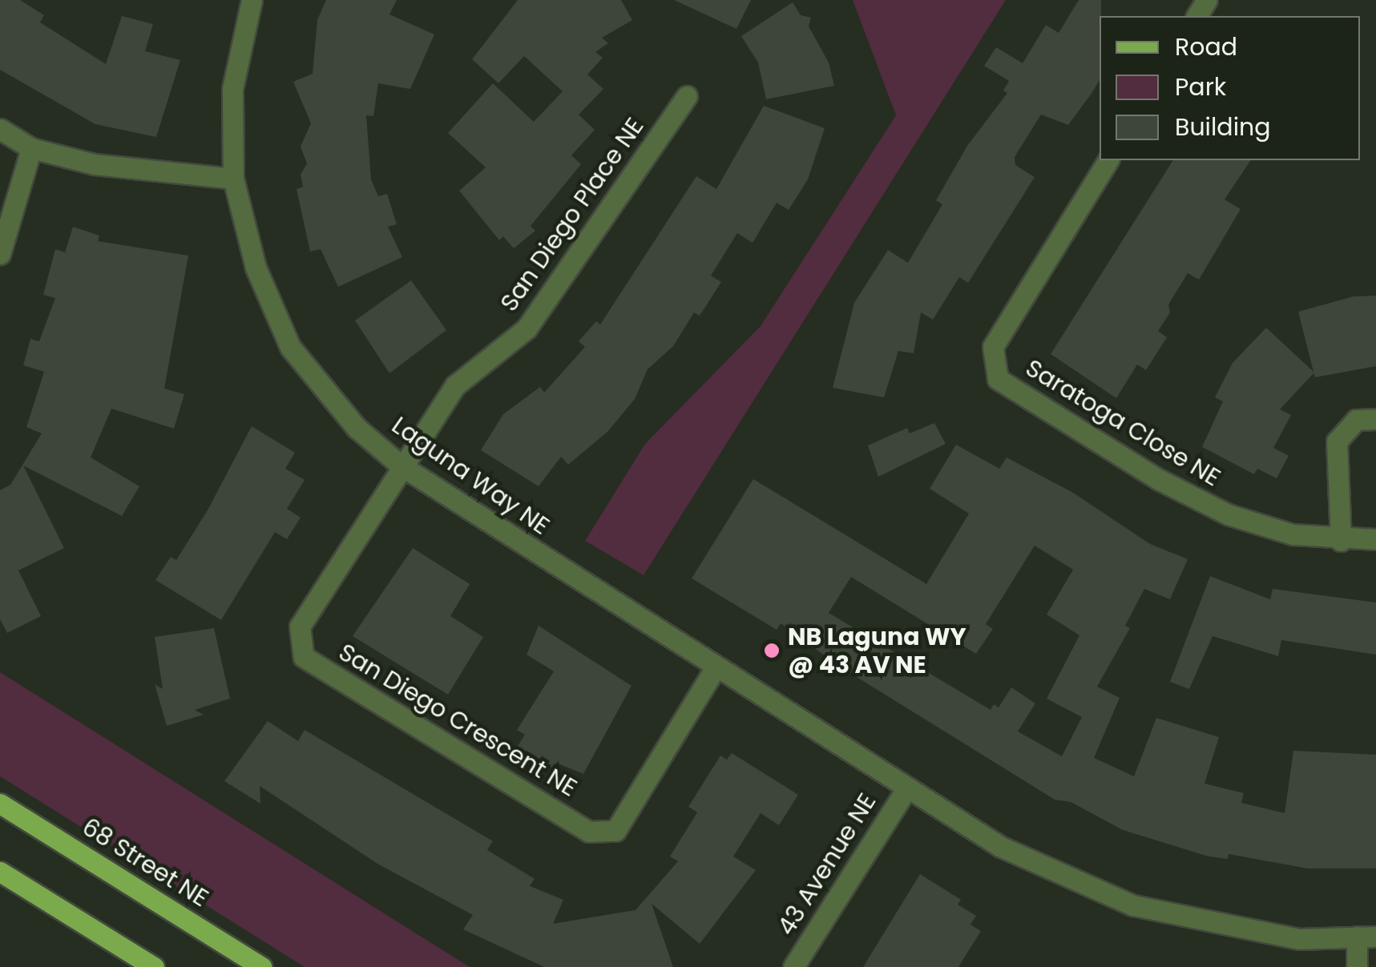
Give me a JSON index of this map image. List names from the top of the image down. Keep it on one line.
{"streets":{"main road":["68 Street NE"],"street":["San Diego Place NE","Saratoga Close NE","Laguna Way NE","San Diego Crescent NE","43 Avenue NE"]},"crossings":[["San Diego Place NE","Laguna Way NE"],["San Diego Place NE","San Diego Crescent NE"],["Laguna Way NE","San Diego Crescent NE"],["Laguna Way NE","43 Avenue NE"]],"places":["NB Laguna WY @ 43 AV NE"],"legend":["Road","Park","Building"]}
